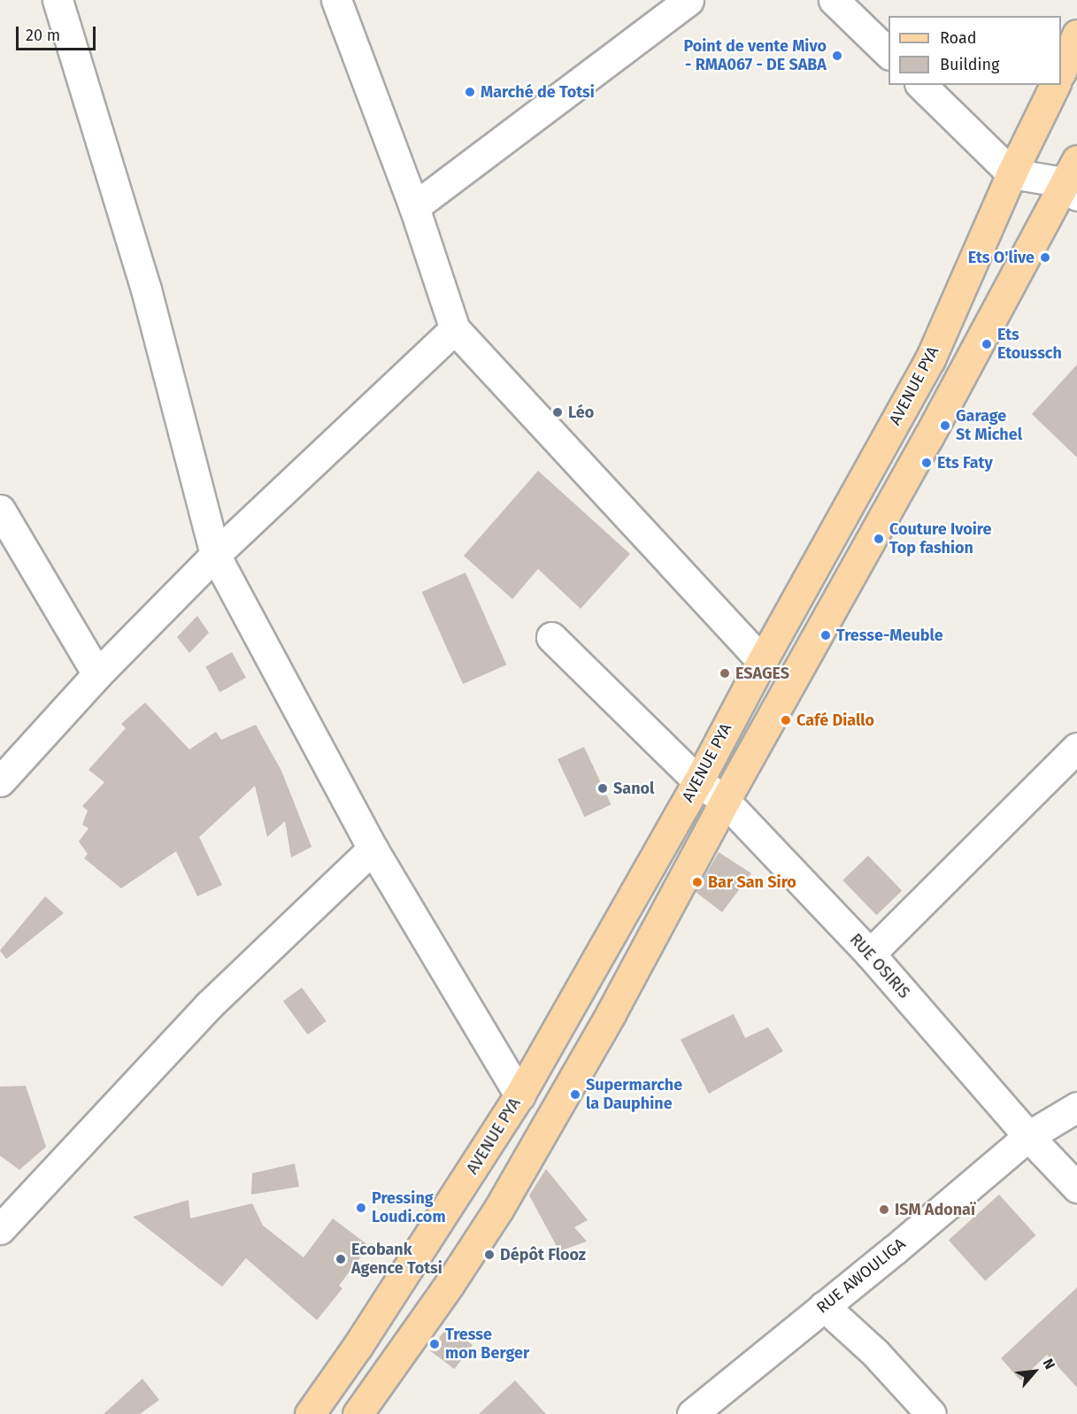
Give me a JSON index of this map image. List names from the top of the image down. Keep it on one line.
{"streets":{"main road":["AVENUE PYA"],"street":["RUE OSIRIS","RUE AWOULIGA"]},"crossings":[["AVENUE PYA","RUE OSIRIS"],["RUE OSIRIS","RUE AWOULIGA"]],"places":["Point de vente Mivo - RMA067 - DE SABA","Marché de Totsi","Ets O'live","Ets Etoussch","Léo","Garage St Michel","Ets Faty","Couture Ivoire Top fashion","Tresse-Meuble","ESAGES","Café Diallo","Sanol","Bar San Siro","Supermarche la Dauphine","Pressing Loudi.com","ISM Adonaï","Dépôt Flooz","Ecobank Agence Totsi","Tresse mon Berger"],"legend":["Road","Building"],"scale_bar":"20 m","north":"top right"}
